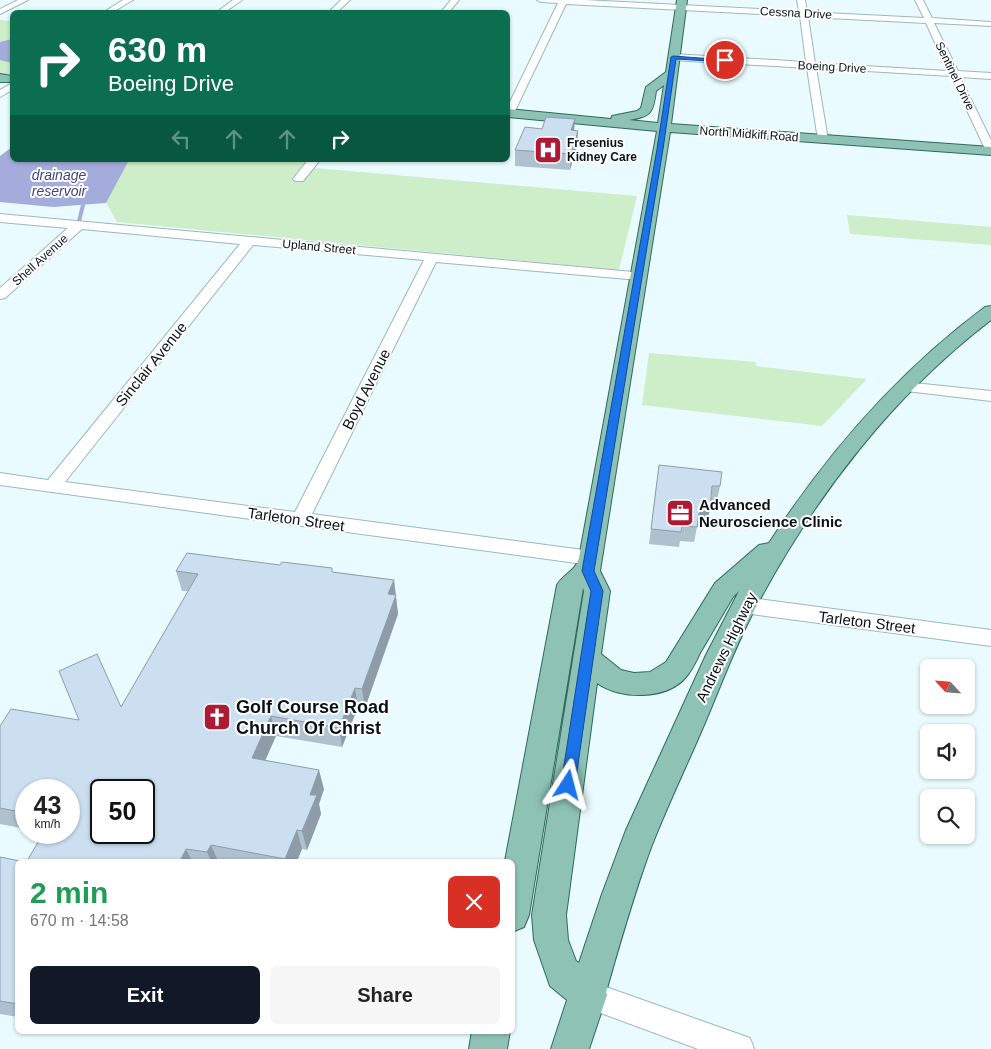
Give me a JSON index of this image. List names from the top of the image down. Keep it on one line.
{"streets":{"main road":["North Midkiff Road","Andrews Highway"],"street":["Cessna Drive","Boeing Drive","Sentinel Drive","Upland Street","Shell Avenue","Sinclair Avenue","Boyd Avenue","Tarleton Street"]},"crossings":[["Cessna Drive","Sentinel Drive"],["Boeing Drive","Sentinel Drive"],["Sentinel Drive","North Midkiff Road"],["Upland Street","Shell Avenue"],["Upland Street","Sinclair Avenue"],["Upland Street","Boyd Avenue"],["Sinclair Avenue","Tarleton Street"],["Boyd Avenue","Tarleton Street"],["Tarleton Street","Andrews Highway"]],"water":["drainage reservoir"],"places":{"hospital":["Fresenius Kidney Care"],"office":["Advanced Neuroscience Clinic"],"church":["Golf Course Road Church Of Christ"]},"north":"top left","page":{"turn":["630 m","Boeing Drive"],"speed":"43 km/h","limit":"50","heading":["2 min","670 m · 14:58"],"buttons":["Exit","Share"]}}
